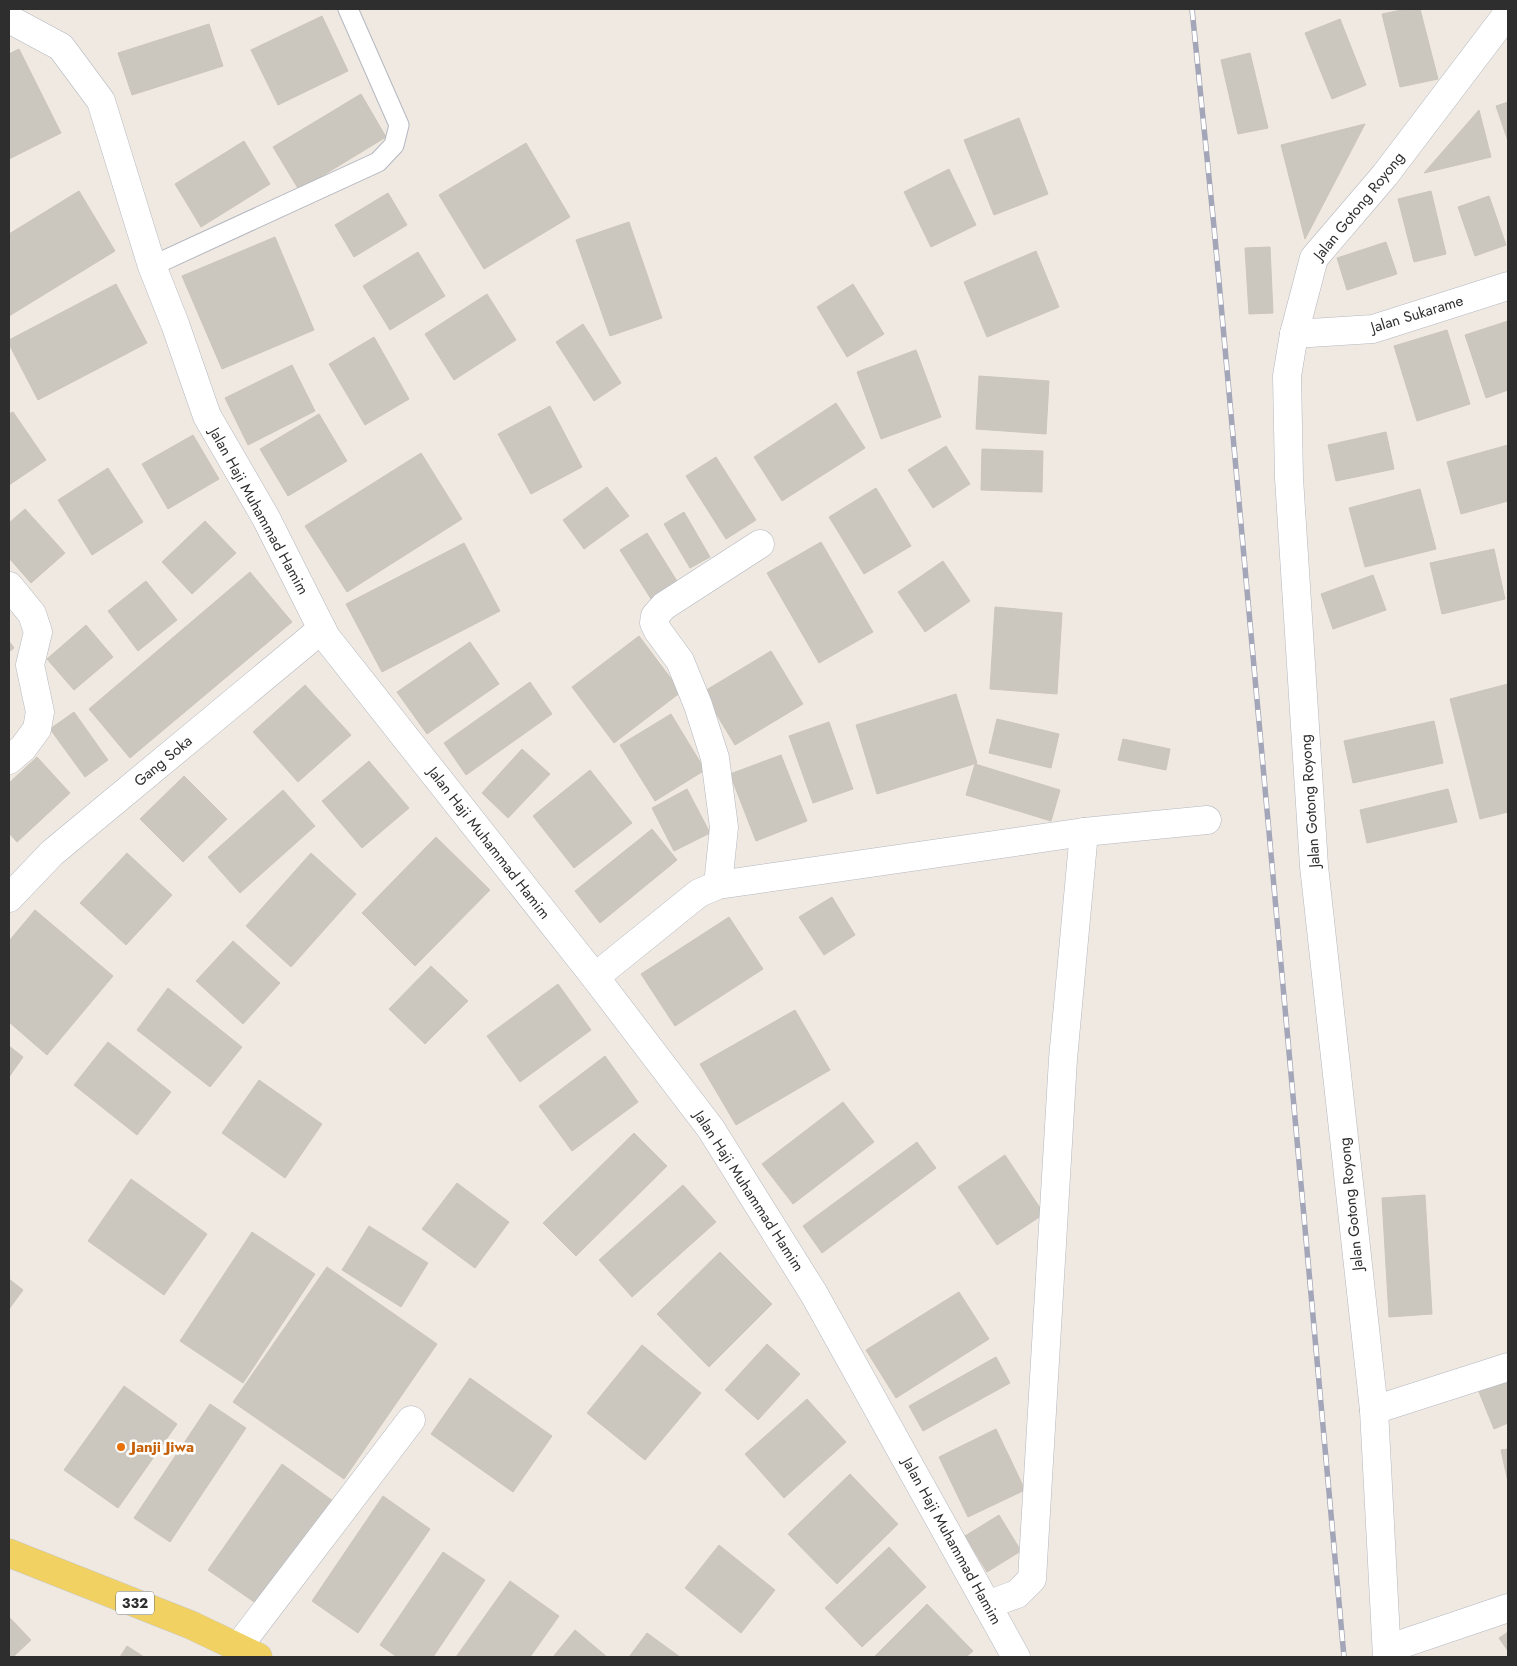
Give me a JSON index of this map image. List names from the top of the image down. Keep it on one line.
{"streets":{"main road":["332"],"street":["Jalan Gotong Royong","Jalan Sukarame","Jalan Haji Muhammad Hamim","Gang Soka"]},"crossings":[["Jalan Gotong Royong","Jalan Sukarame"],["Jalan Haji Muhammad Hamim","Gang Soka"]],"places":["Janji Jiwa"]}
